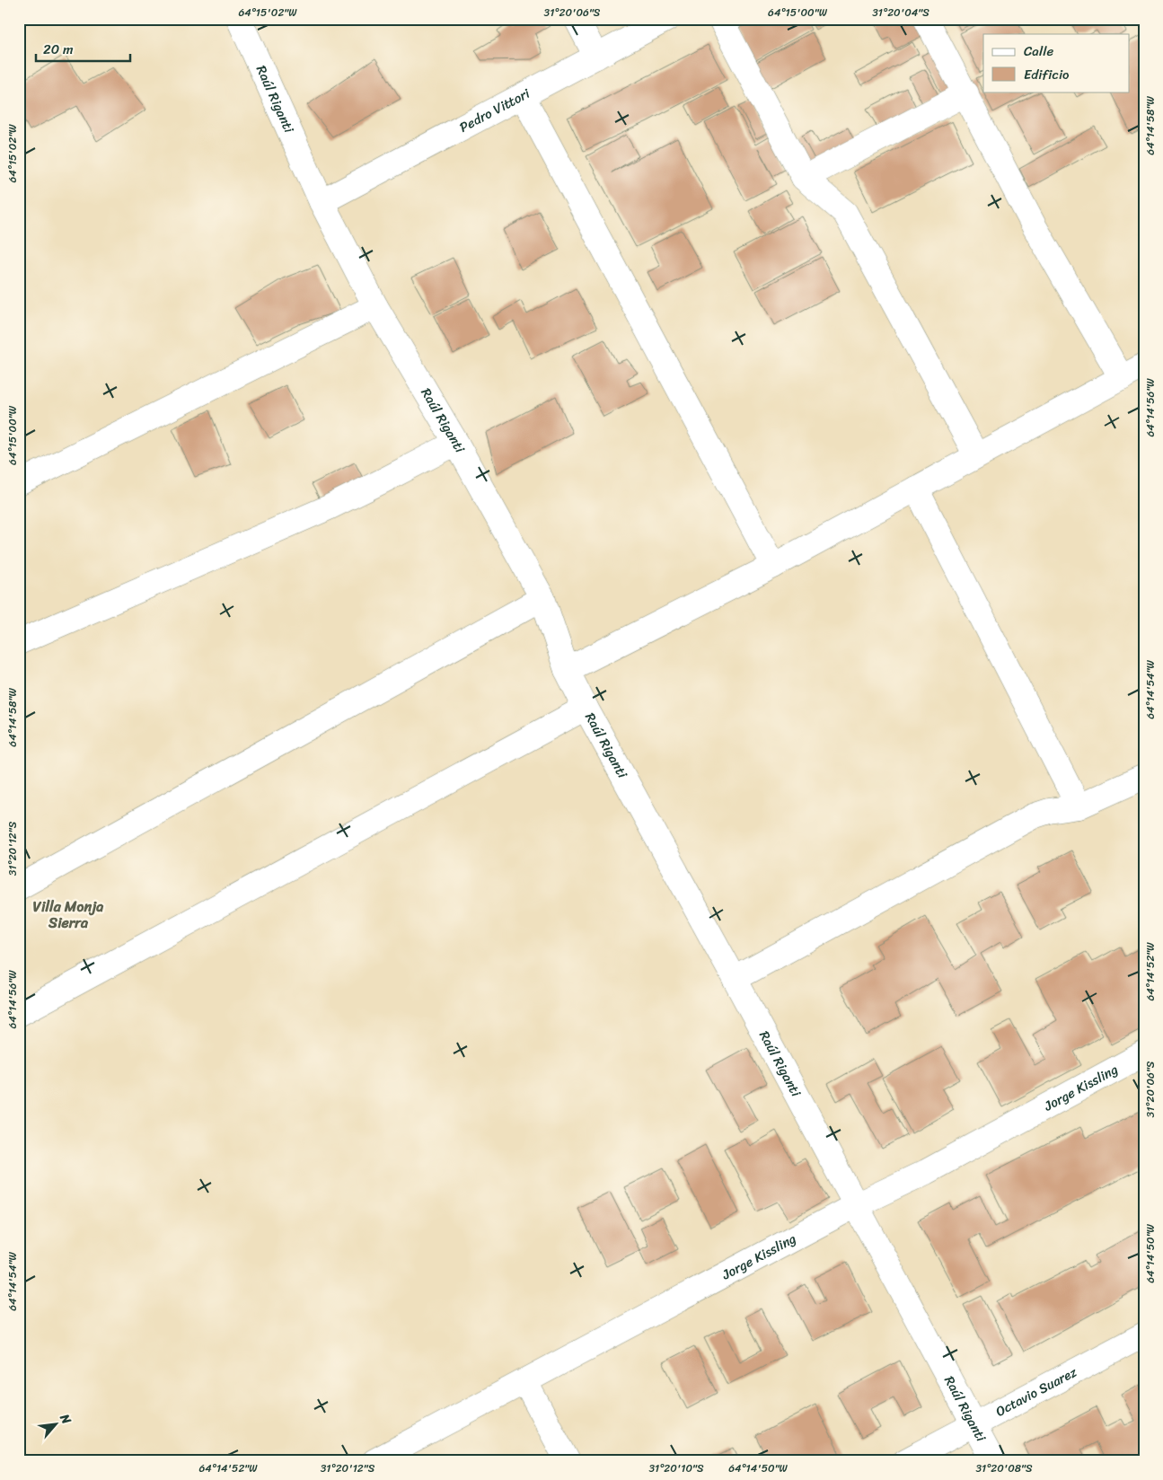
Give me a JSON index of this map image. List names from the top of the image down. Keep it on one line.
{"streets":{"street":["Raúl Riganti","Pedro Vittori","Jorge Kissling","Octavio Suarez"]},"crossings":[["Raúl Riganti","Pedro Vittori"],["Raúl Riganti","Jorge Kissling"],["Raúl Riganti","Octavio Suarez"]],"districts":["Villa Monja Sierra"],"legend":["Calle","Edificio"],"scale_bar":"20 m","north":"top right","coordinates":["64°15'02\"W","31°20'06\"S","64°15'00\"W","31°20'04\"S","64°14'58\"W","64°14'56\"W","64°14'54\"W","31°20'12\"S","64°14'52\"W","64°14'50\"W","31°20'10\"S","31°20'08\"S"]}
